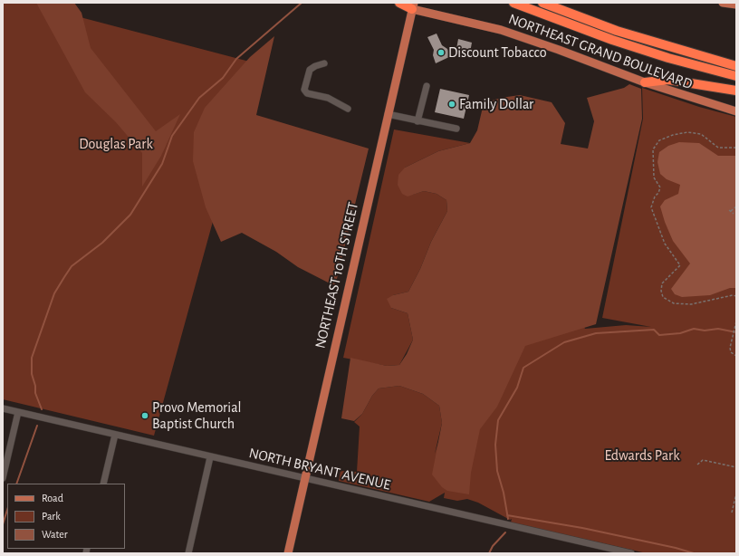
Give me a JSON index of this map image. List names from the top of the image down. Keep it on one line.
{"streets":{"main road":["NORTHEAST GRAND BOULEVARD","NORTHEAST 10TH STREET"],"street":["NORTH BRYANT AVENUE"]},"crossings":[["NORTHEAST GRAND BOULEVARD","NORTHEAST 10TH STREET"],["NORTHEAST 10TH STREET","NORTH BRYANT AVENUE"]],"parks":["Douglas Park","Edwards Park"],"places":["Discount Tobacco","Family Dollar","Provo Memorial Baptist Church"],"legend":["Road","Park","Water"]}
